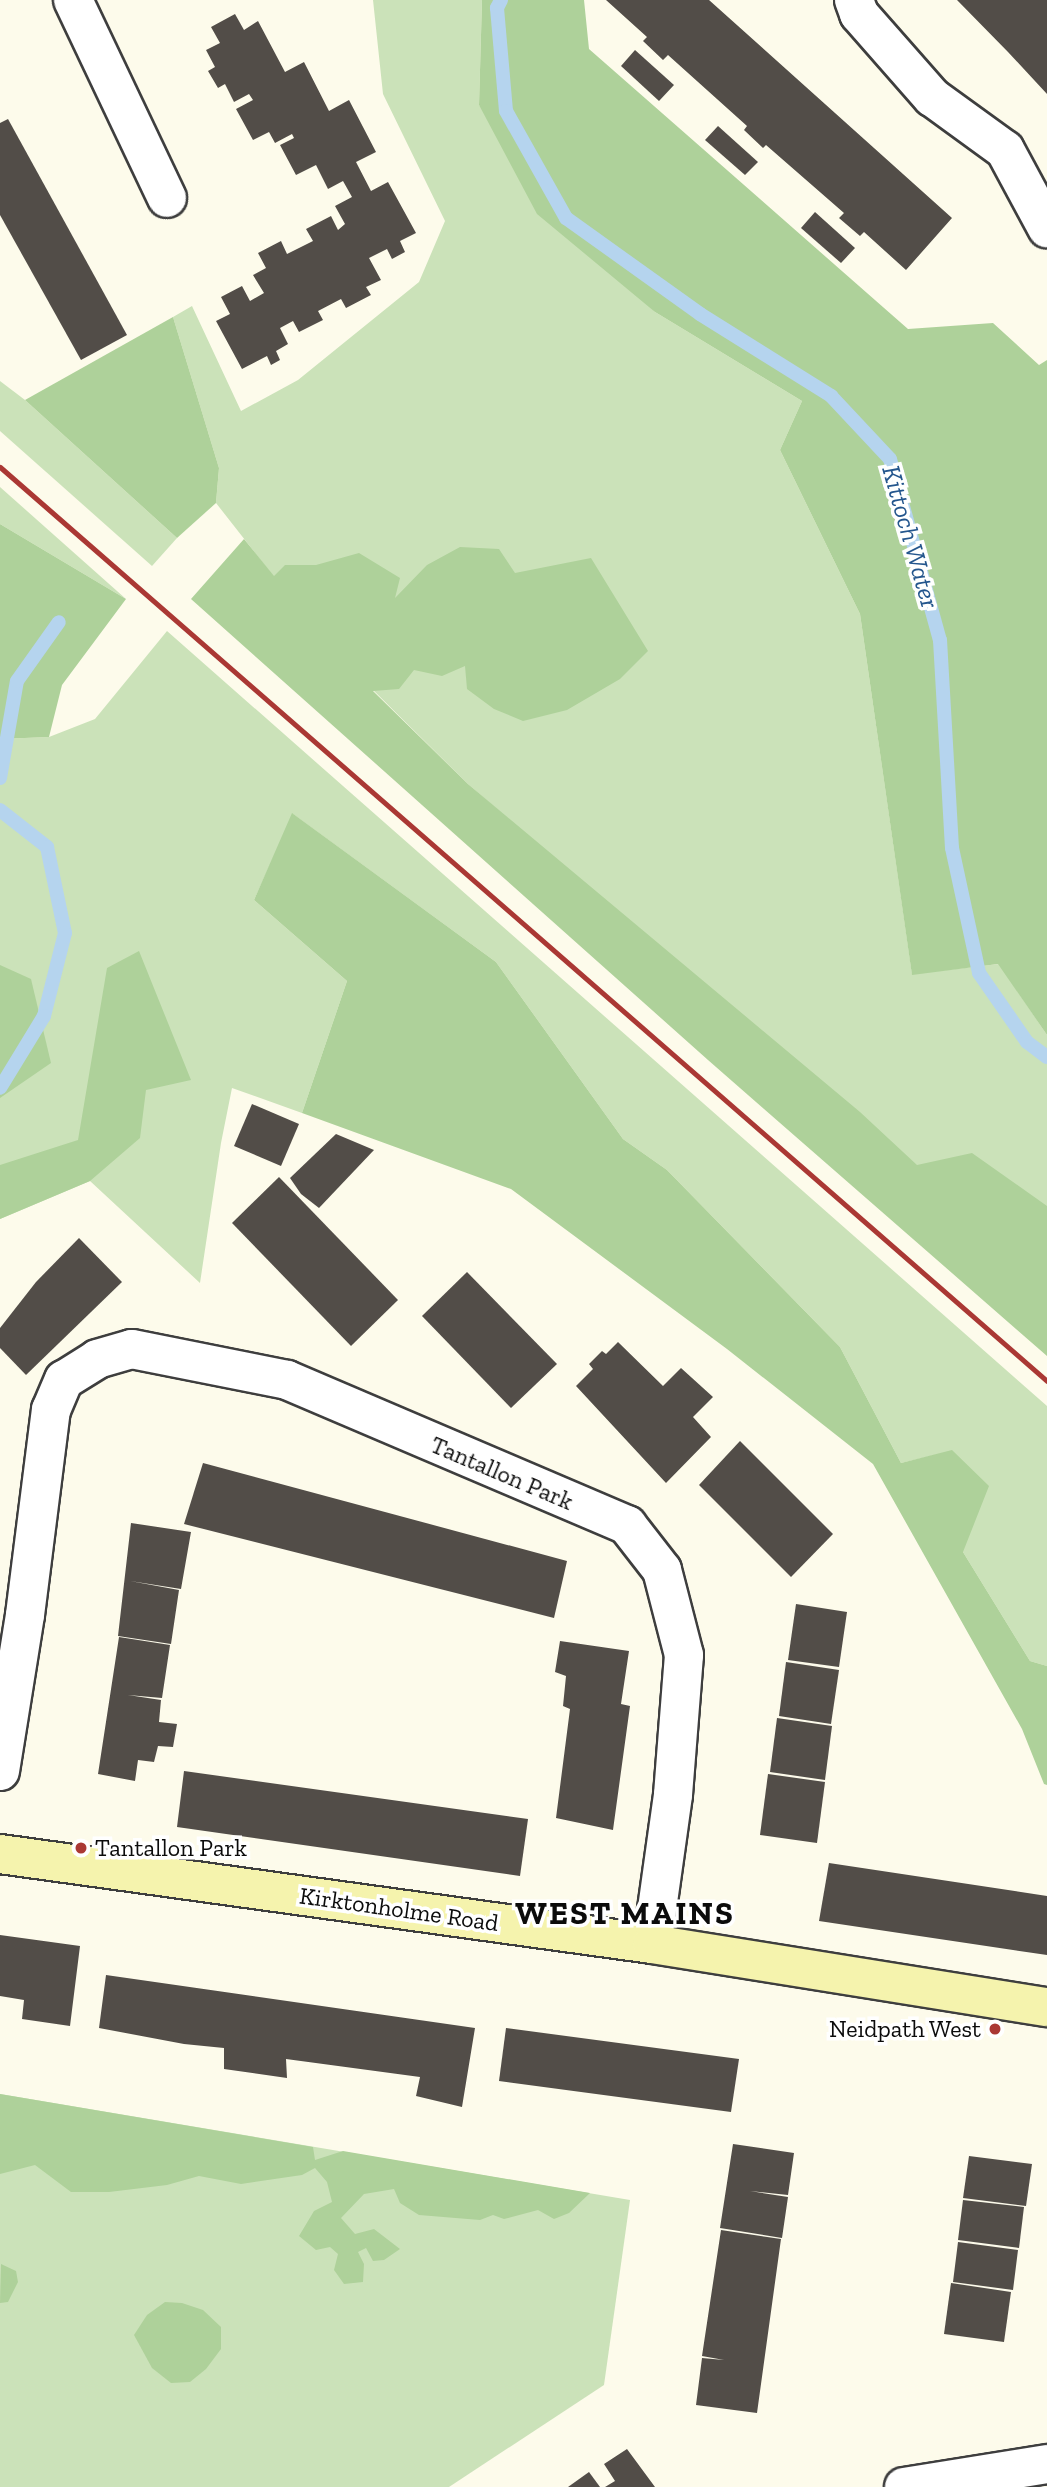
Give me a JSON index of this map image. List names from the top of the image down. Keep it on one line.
{"streets":{"street":["Tantallon Park","Kirktonholme Road"]},"crossings":[["Tantallon Park","Kirktonholme Road"]],"districts":["WEST MAINS"],"water":["Kittoch Water"],"places":["Tantallon Park","Neidpath West"]}
